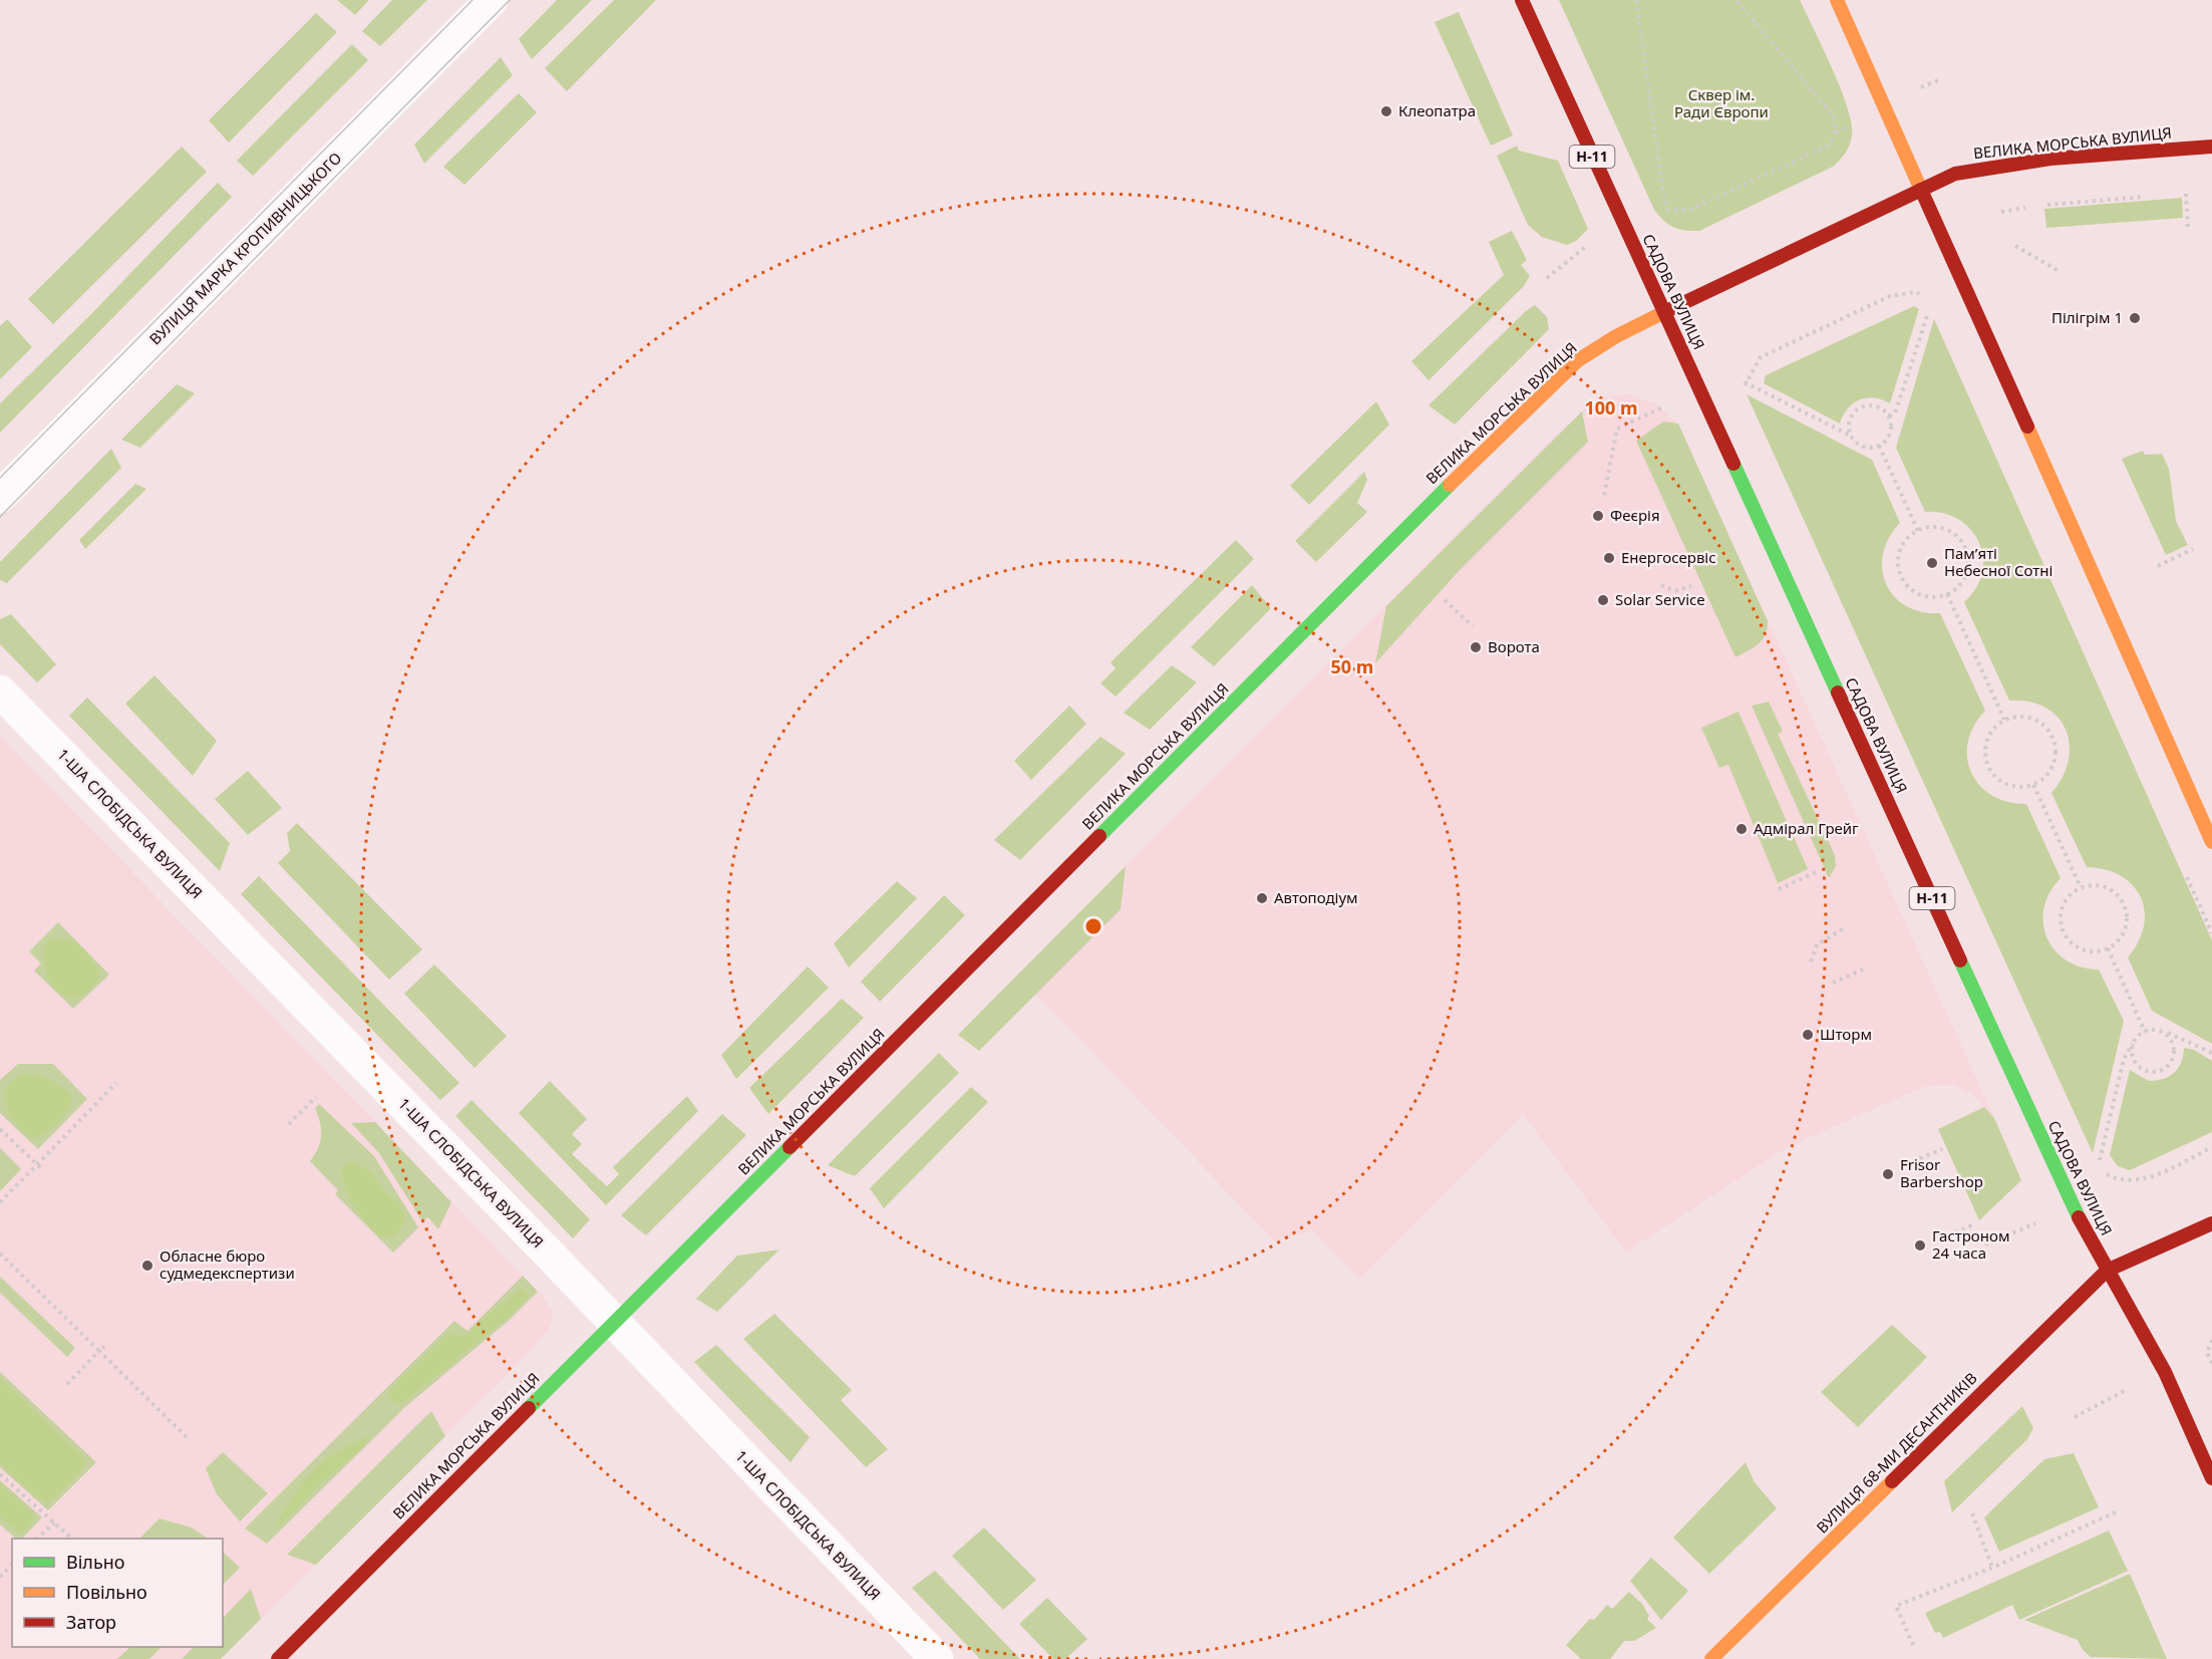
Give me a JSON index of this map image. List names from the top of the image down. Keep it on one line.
{"streets":{"main road":["ВЕЛИКА МОРСЬКА ВУЛИЦЯ","Н-11","САДОВА ВУЛИЦЯ","ВУЛИЦЯ 68-МИ ДЕСАНТНИКІВ"],"street":["ВУЛИЦЯ МАРКА КРОПИВНИЦЬКОГО","1-ША СЛОБІДСЬКА ВУЛИЦЯ"]},"crossings":[["ВЕЛИКА МОРСЬКА ВУЛИЦЯ","САДОВА ВУЛИЦЯ"],["ВЕЛИКА МОРСЬКА ВУЛИЦЯ","1-ША СЛОБІДСЬКА ВУЛИЦЯ"],["САДОВА ВУЛИЦЯ","ВУЛИЦЯ 68-МИ ДЕСАНТНИКІВ"]],"parks":["Сквер ім. Ради Європи"],"places":["Клеопатра","Пілігрім 1","Феєрія","Енергосервіс","Пам’яті Небесної Сотні","Solar Service","Ворота","Адмірал Грейг","Автоподіум","Шторм","Frisor Barbershop","Гастроном 24 часа","Обласне бюро судмедекспертизи"],"legend":["Вільно","Повільно","Затор"],"rings":["100 m","50 m"]}
